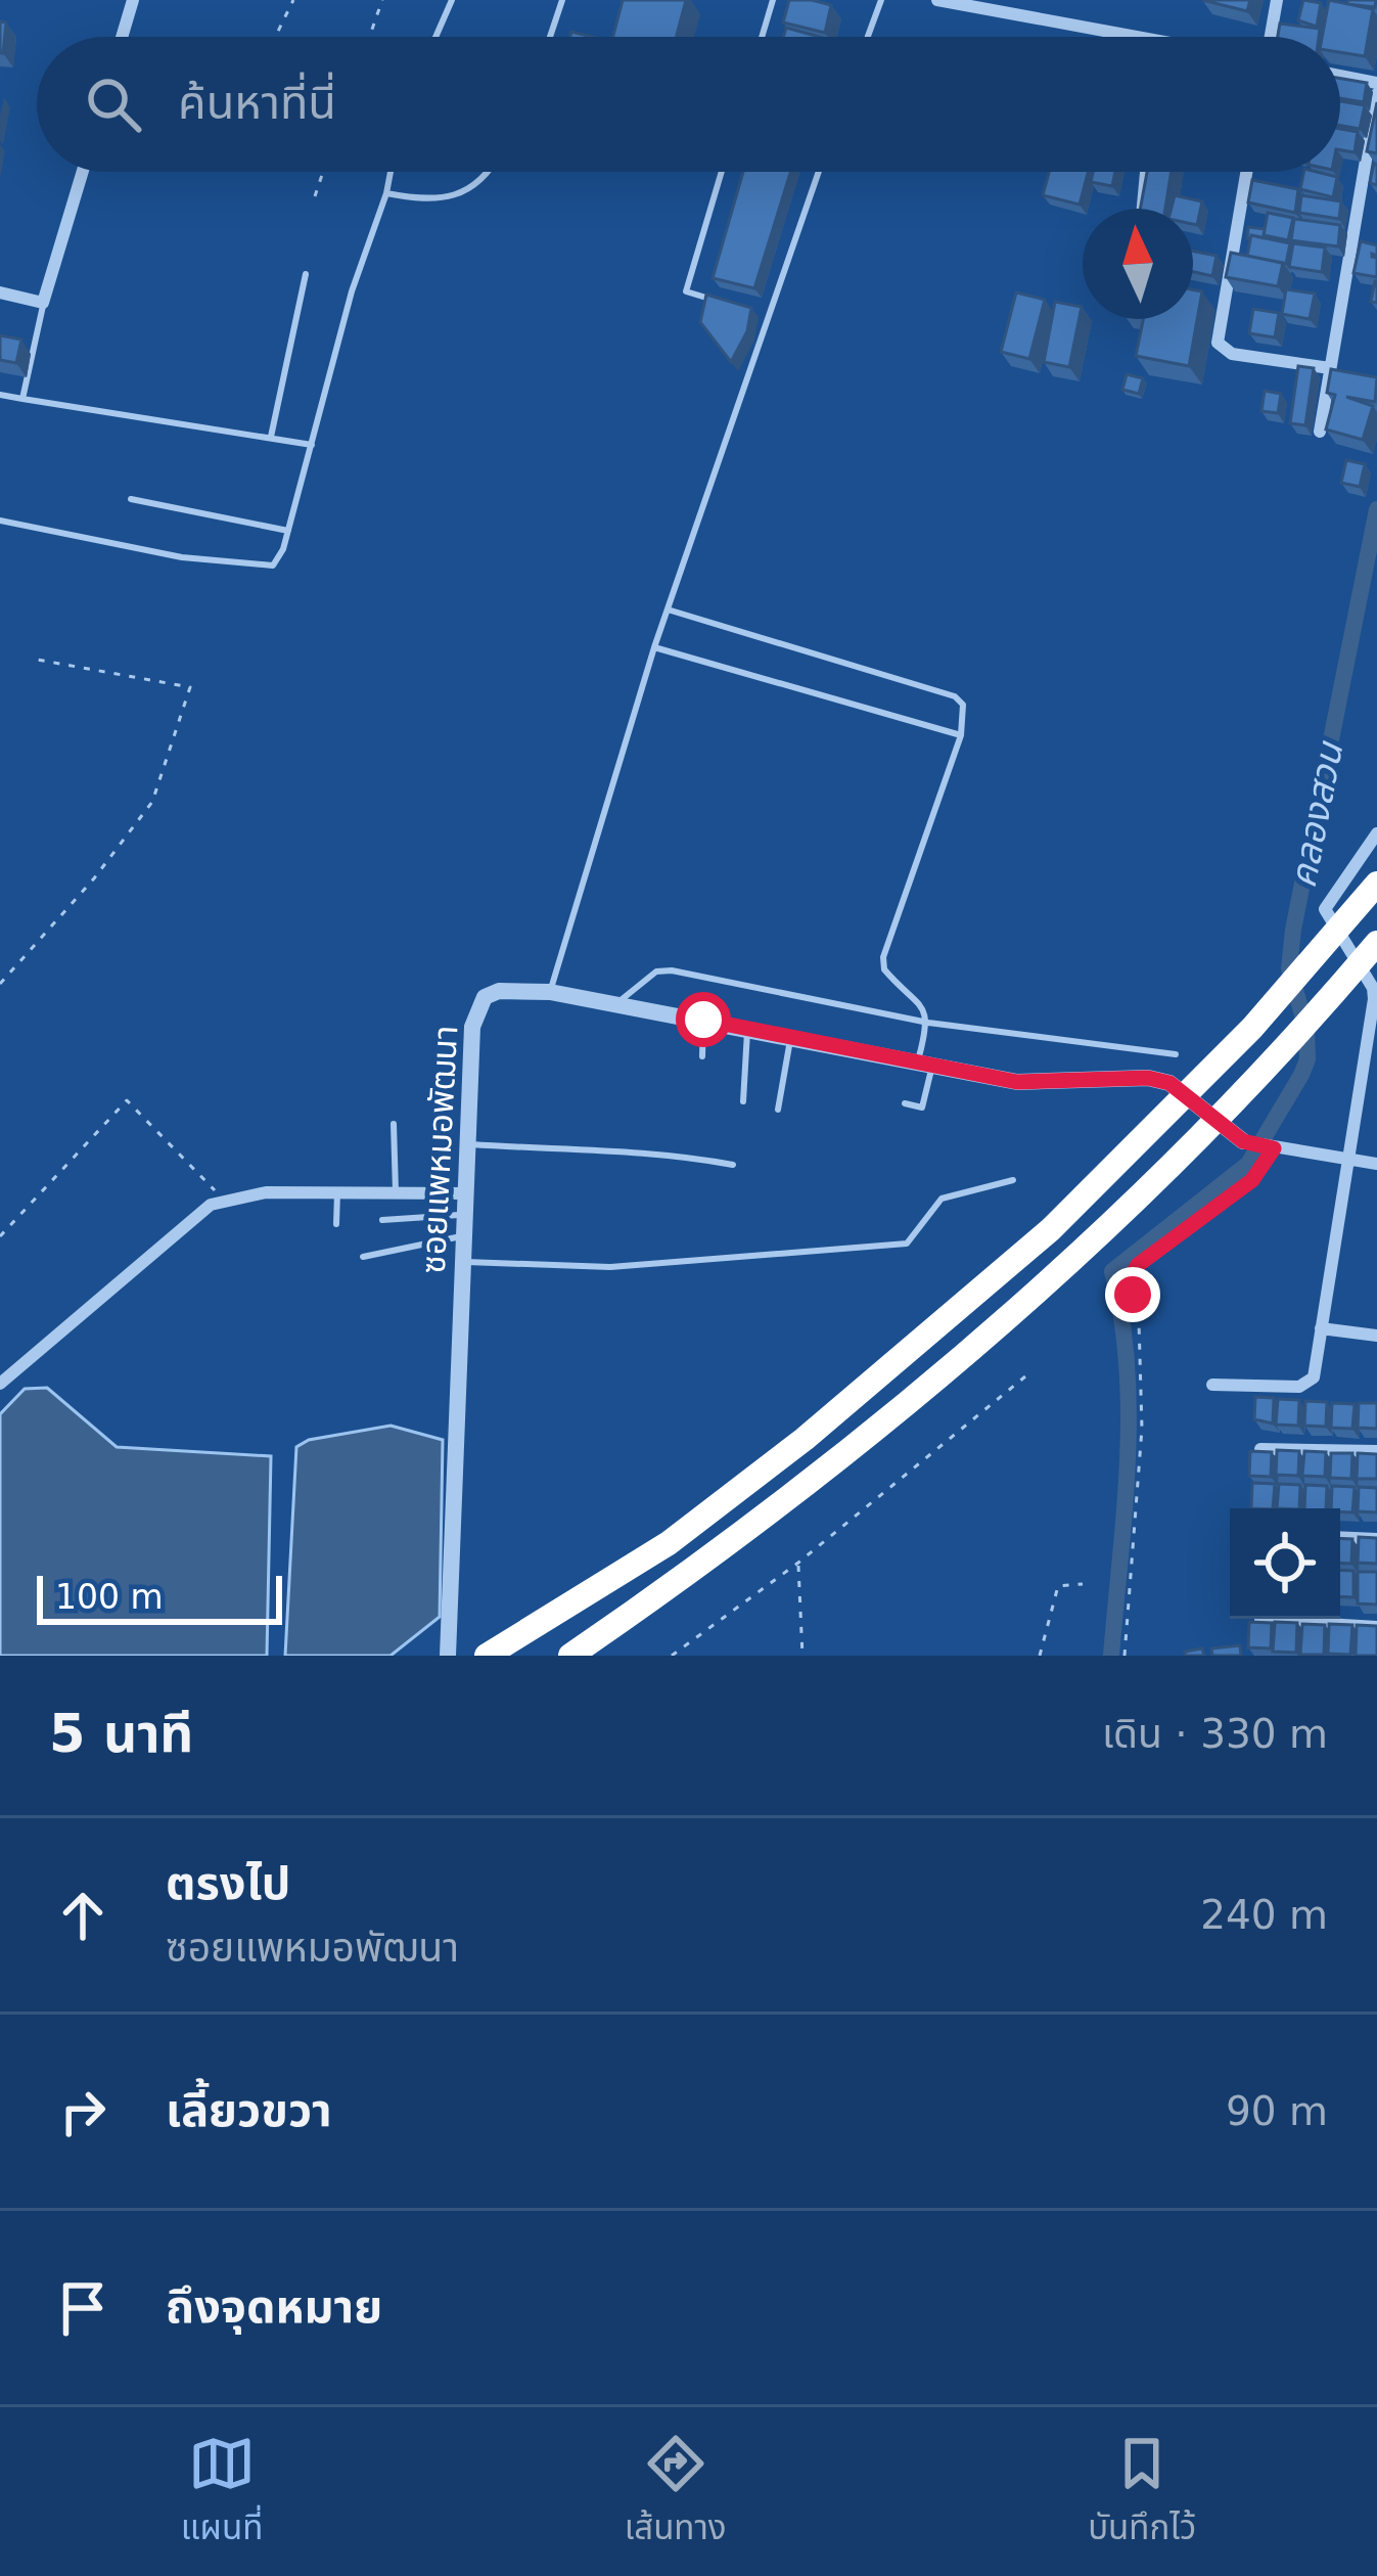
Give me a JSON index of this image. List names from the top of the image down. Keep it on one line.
{"streets":{"street":["ซอยแพหมอพัฒนา"]},"water":["คลองสวน"],"scale_bar":"100 m","north":"top","page":{"search":"ค้นหาที่นี่","scale":"100 m","heading":["5 นาที","เดิน · 330 m"],"list":[["ตรงไป","ซอยแพหมอพัฒนา","240 m"],["เลี้ยวขวา","90 m"],"ถึงจุดหมาย"],"nav":["แผนที่","เส้นทาง","บันทึกไว้"]}}
